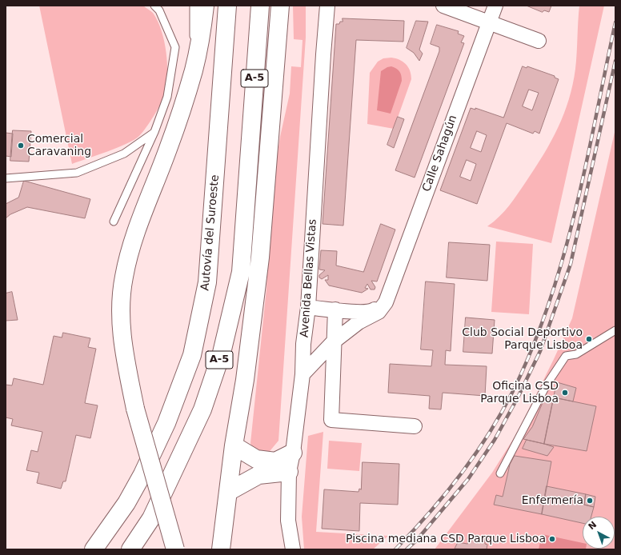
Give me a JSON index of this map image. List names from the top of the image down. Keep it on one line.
{"streets":{"highway":["A-5","Autovía del Suroeste"],"street":["Calle Sahagún","Avenida Bellas Vistas"]},"crossings":[["Calle Sahagún","Avenida Bellas Vistas"]],"places":["Comercial Caravaning","Club Social Deportivo Parque Lisboa","Oficina CSD Parque Lisboa","Enfermería","Piscina mediana CSD Parque Lisboa"],"north":"top left"}
